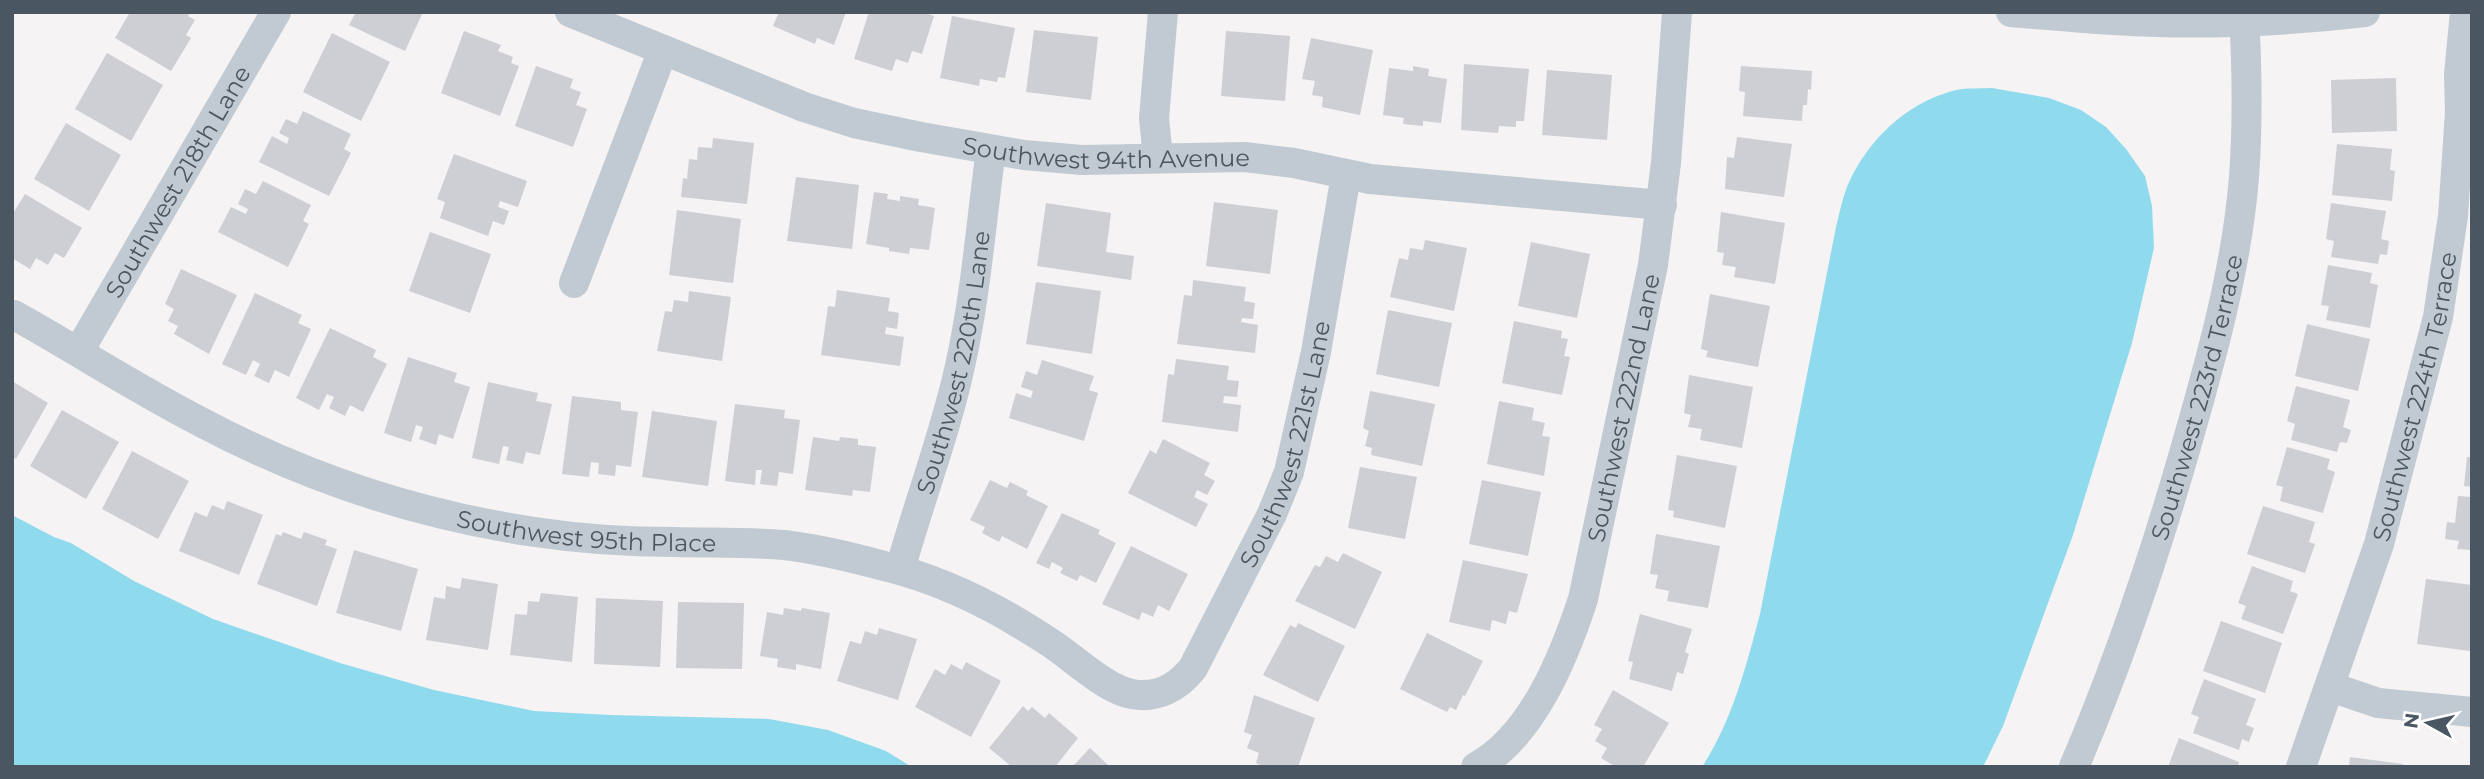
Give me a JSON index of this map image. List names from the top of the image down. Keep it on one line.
{"streets":{"street":["Southwest 94th Avenue","Southwest 218th Lane","Southwest 220th Lane","Southwest 224th Terrace","Southwest 223rd Terrace","Southwest 222nd Lane","Southwest 221st Lane","Southwest 95th Place"]},"crossings":[["Southwest 94th Avenue","Southwest 220th Lane"],["Southwest 94th Avenue","Southwest 222nd Lane"],["Southwest 94th Avenue","Southwest 221st Lane"],["Southwest 218th Lane","Southwest 95th Place"],["Southwest 220th Lane","Southwest 95th Place"],["Southwest 221st Lane","Southwest 95th Place"]],"north":"left"}
